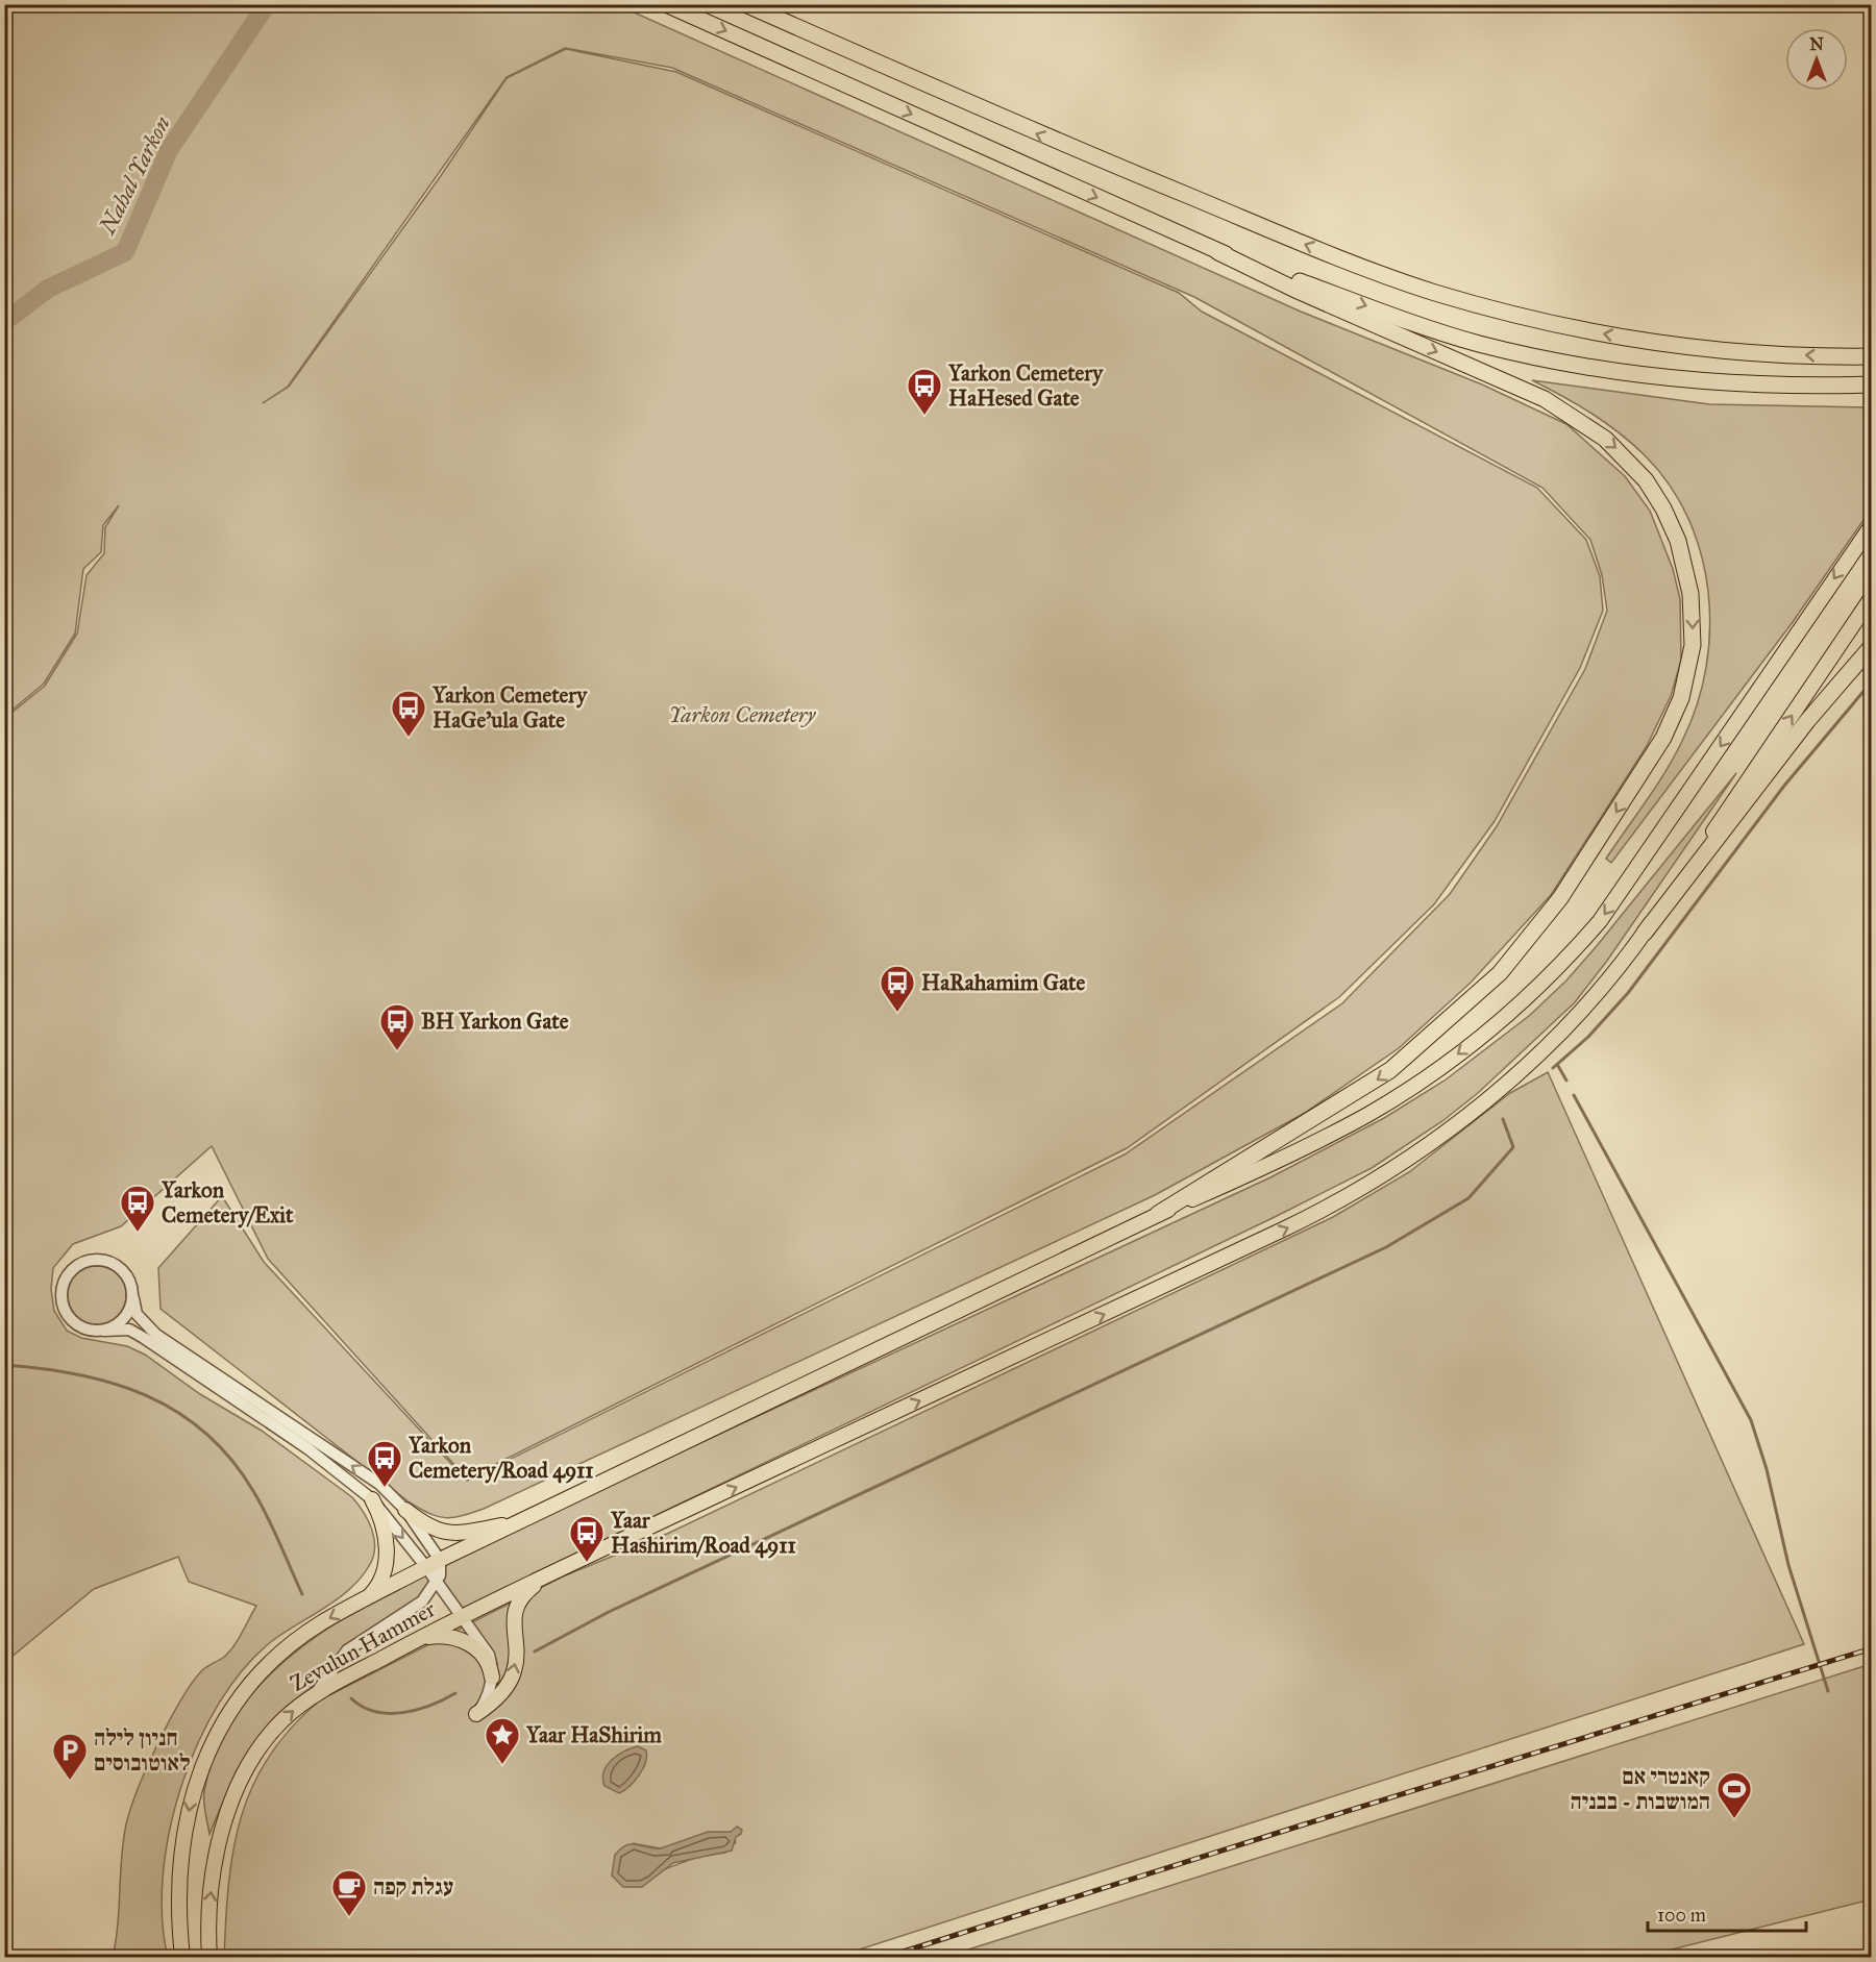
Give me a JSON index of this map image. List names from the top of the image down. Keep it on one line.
{"streets":{"main road":["Zevulun Hammer"]},"water":["Nahal Yarkon"],"parks":["Yarkon Cemetery"],"places":{"bus stop":["Yarkon Cemetery HaHesed Gate","Yarkon Cemetery HaGe'ula Gate","HaRahamim Gate","BH Yarkon Gate","Yarkon Cemetery/Exit","Yarkon Cemetery/Road 4911","Yaar Hashirim/Road 4911"],"place":["Yaar HaShirim"],"parking":["חניון לילה לאוטובוסים"],"sports":["קאנטרי אם המושבות - בבניה"],"cafe":["עגלת קפה"]},"scale_bar":"100 m","north":"top"}
